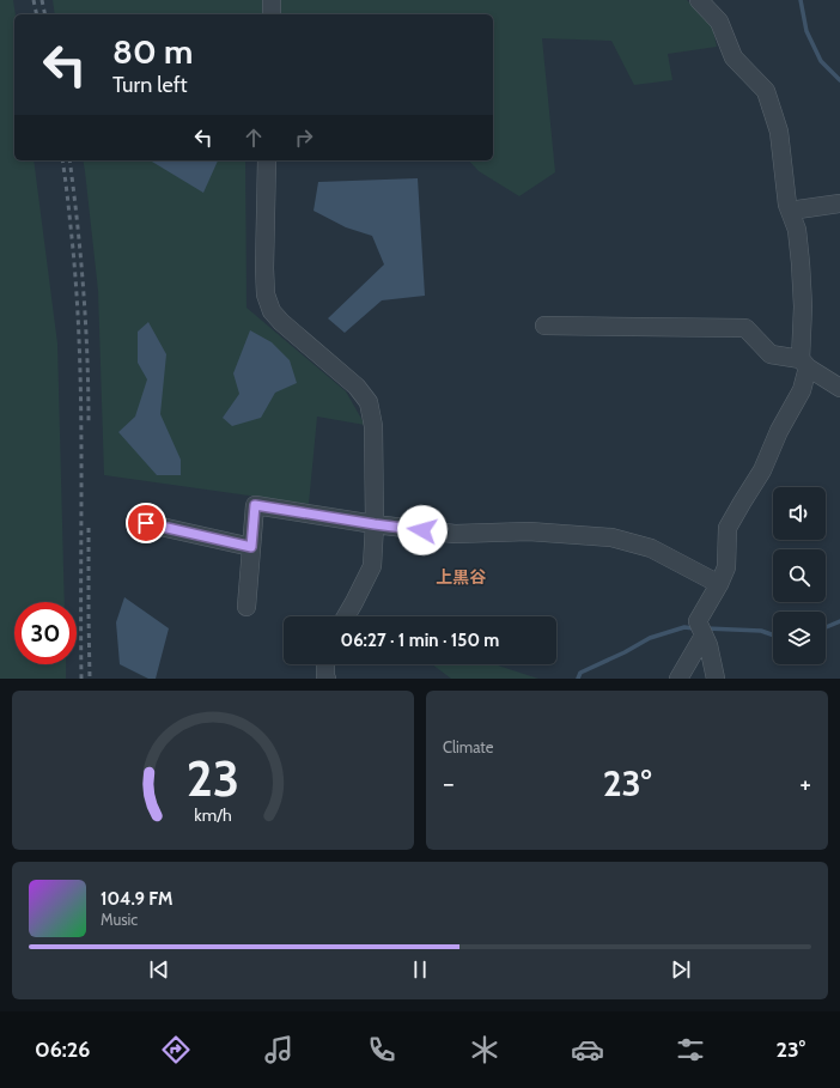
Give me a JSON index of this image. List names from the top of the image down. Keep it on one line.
{"districts":["上黒谷"],"page":{"turn":["80 m","Turn left"],"limit":"30","trip":"06:27 · 1 min · 150 m","tile":"Climate","heat":["−","23°","+"],"song":["104.9 FM","Music"],"tabs":["06:26","23°"],"gauge":["23","km/h"]}}
